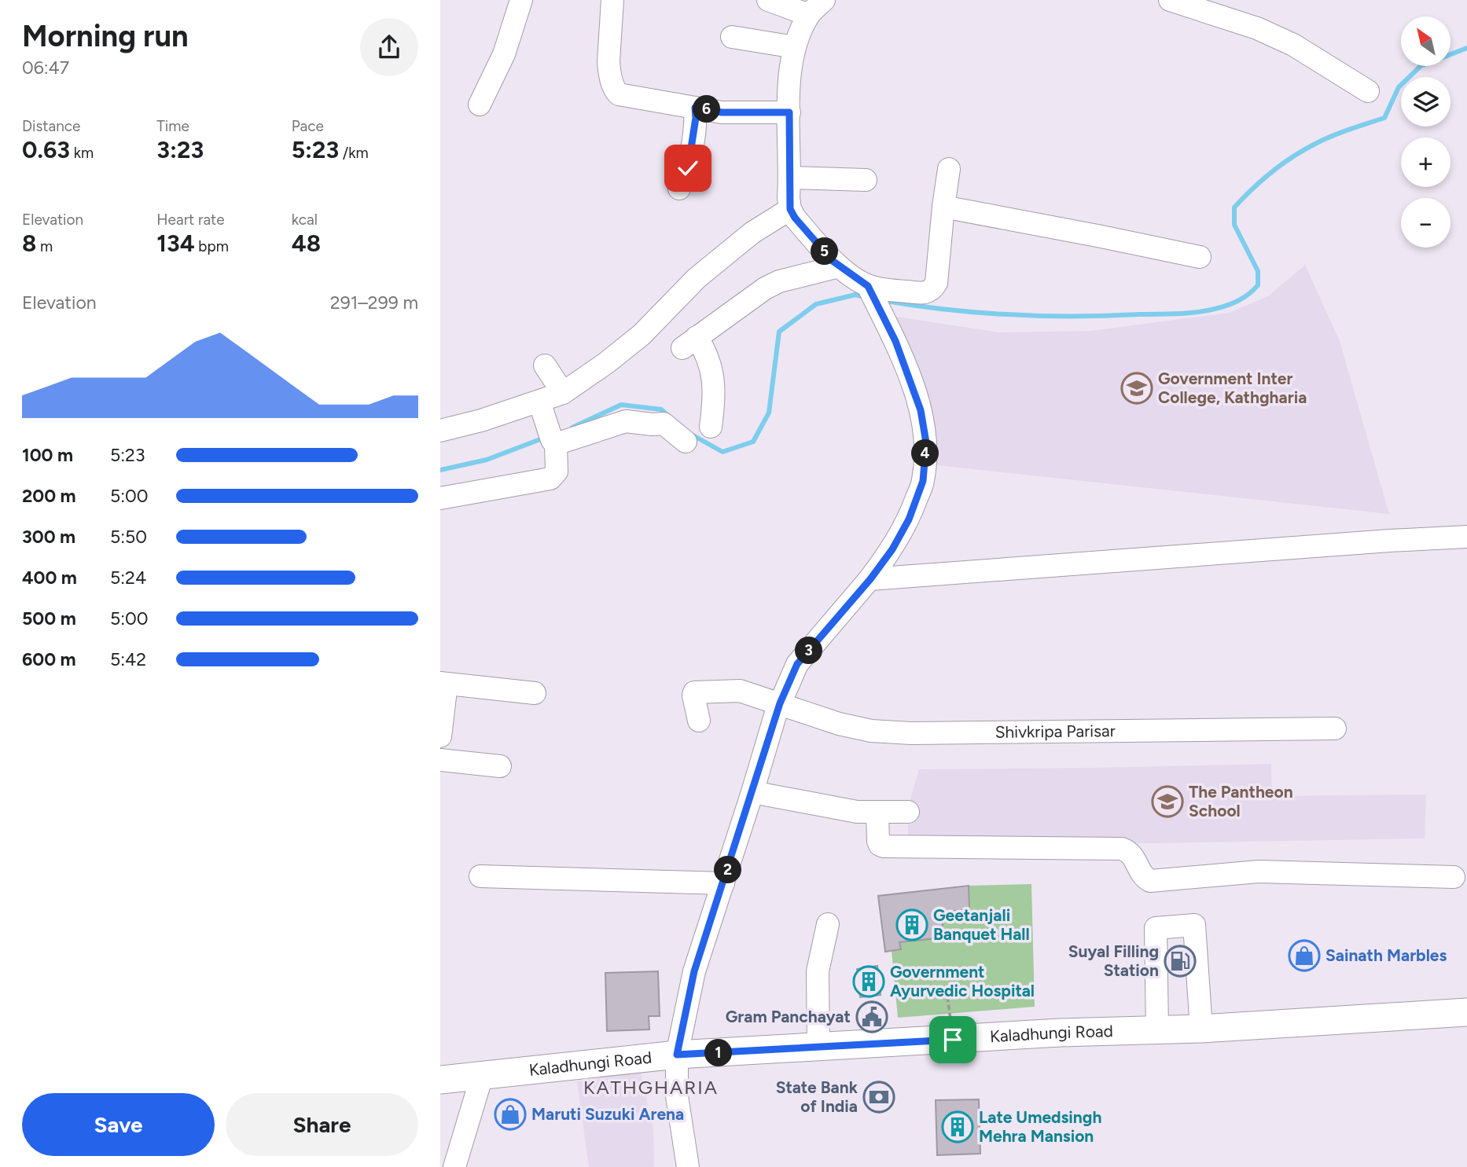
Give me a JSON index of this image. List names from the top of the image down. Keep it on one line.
{"streets":{"main road":["Kaladhungi Road"],"street":["Shivkripa Parisar"]},"districts":["KATHGHARIA"],"places":{"school or university":["Government Inter College, Kathgharia","The Pantheon School"],"building":["Geetanjali Banquet Hall","Government Ayurvedic Hospital","Late Umedsingh Mehra Mansion"],"shop":["Sainath Marbles","Maruti Suzuki Arena"],"fuel station":["Suyal Filling Station"],"public building":["Gram Panchayat"],"bank":["State Bank of India"]},"north":"top left","page":{"heading":["Morning run","06:47"],"map_buttons":["+","−"],"stats":[["Distance","0.63 km"],["Time","3:23"],["Pace","5:23 /km"],["Elevation","8 m"],["Heart rate","134 bpm"],["kcal","48"]],"pins":["6","5","4","3","2","1"],"chart":["Elevation","291–299 m"],"list":[{"name":"100 m","note":"5:23"},{"name":"200 m","note":"5:00"},{"name":"300 m","note":"5:50"},{"name":"400 m","note":"5:24"},{"name":"500 m","note":"5:00"},{"name":"600 m","note":"5:42"}],"buttons":["Save","Share"]}}
